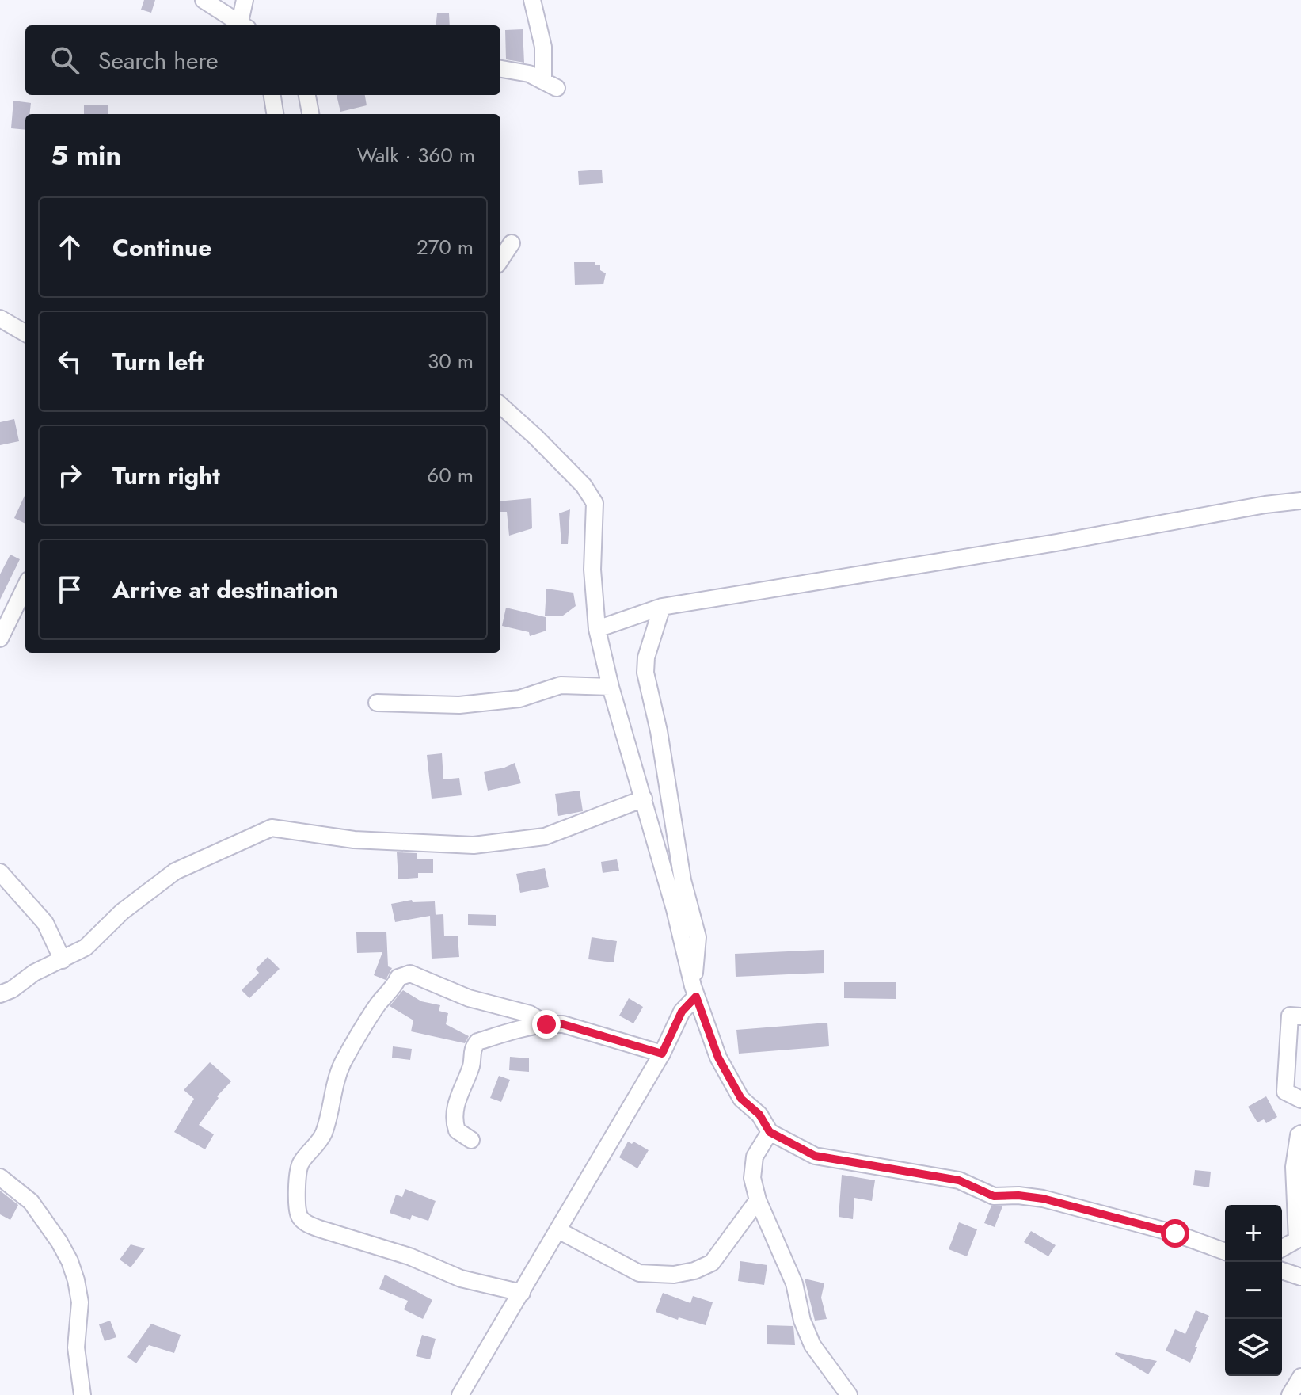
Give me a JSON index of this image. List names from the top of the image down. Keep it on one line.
{"page":{"search":"Search here","heading":["5 min","Walk · 360 m"],"list":[["Continue","270 m"],["Turn left","30 m"],["Turn right","60 m"],"Arrive at destination"],"map_buttons":["+","−"]}}
